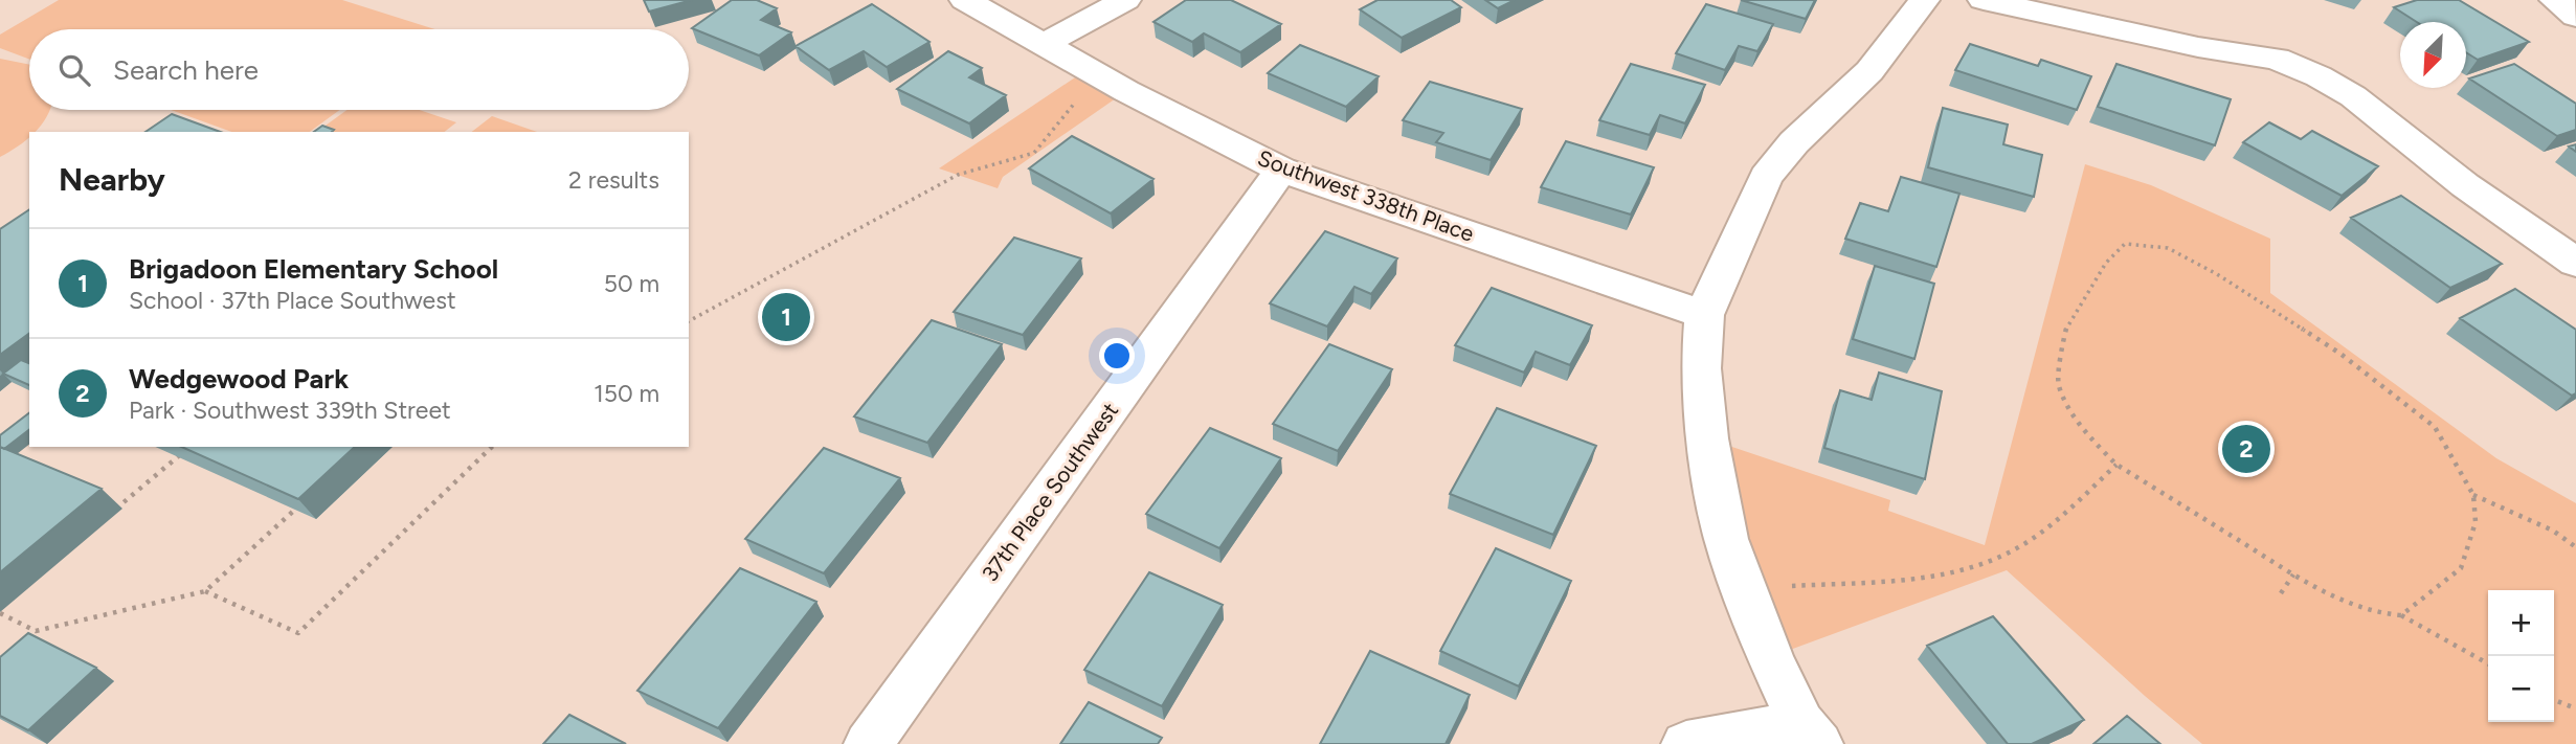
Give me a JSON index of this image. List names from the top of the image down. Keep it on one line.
{"streets":{"street":["Southwest 338th Place","37th Place Southwest"]},"crossings":[["Southwest 338th Place","37th Place Southwest"]],"north":"bottom left","page":{"search":"Search here","heading":["Nearby","2 results"],"list":[{"mark":"1","name":"Brigadoon Elementary School","note":"School · 37th Place Southwest","value":"50 m"},{"mark":"2","name":"Wedgewood Park","note":"Park · Southwest 339th Street","value":"150 m"}],"pins":["1","2"],"map_buttons":["+","−"]}}
